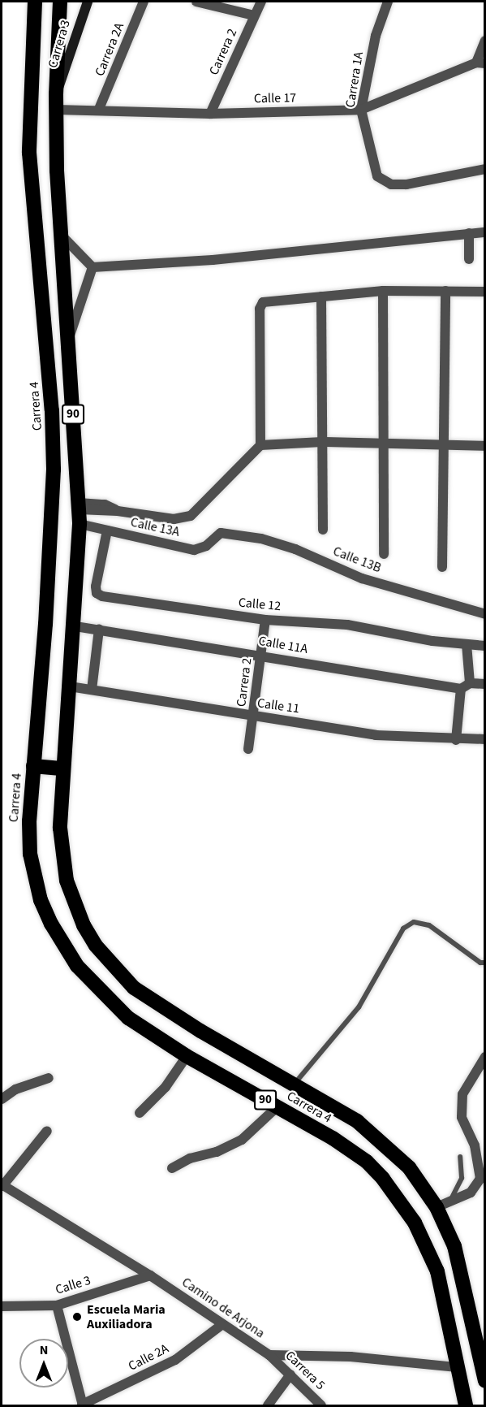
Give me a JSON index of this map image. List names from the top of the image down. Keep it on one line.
{"streets":{"highway":["Carrera 4","90"],"street":["Carrera 3","Carrera 2A","Carrera 2","Carrera 1A","Calle 17","Calle 13A","Calle 13B","Calle 12","Calle 11A","Calle 11","Calle 3","Camino de Arjona","Calle 2A","Carrera 5"]},"crossings":[["Carrera 3","Carrera 4"],["Carrera 2A","Calle 17"],["Carrera 2","Calle 17"],["Carrera 2","Calle 12"],["Carrera 2","Calle 11A"],["Carrera 2","Calle 11"],["Carrera 1A","Calle 17"],["Calle 17","Carrera 4"],["Carrera 4","Calle 13A"],["Carrera 4","Calle 11A"],["Carrera 4","Calle 11"],["Carrera 4","Camino de Arjona"],["Calle 13A","Calle 13B"],["Calle 13A","Calle 12"],["Calle 3","Camino de Arjona"],["Camino de Arjona","Calle 2A"],["Camino de Arjona","Carrera 5"]],"places":["Escuela Maria Auxiliadora"],"north":"top"}
